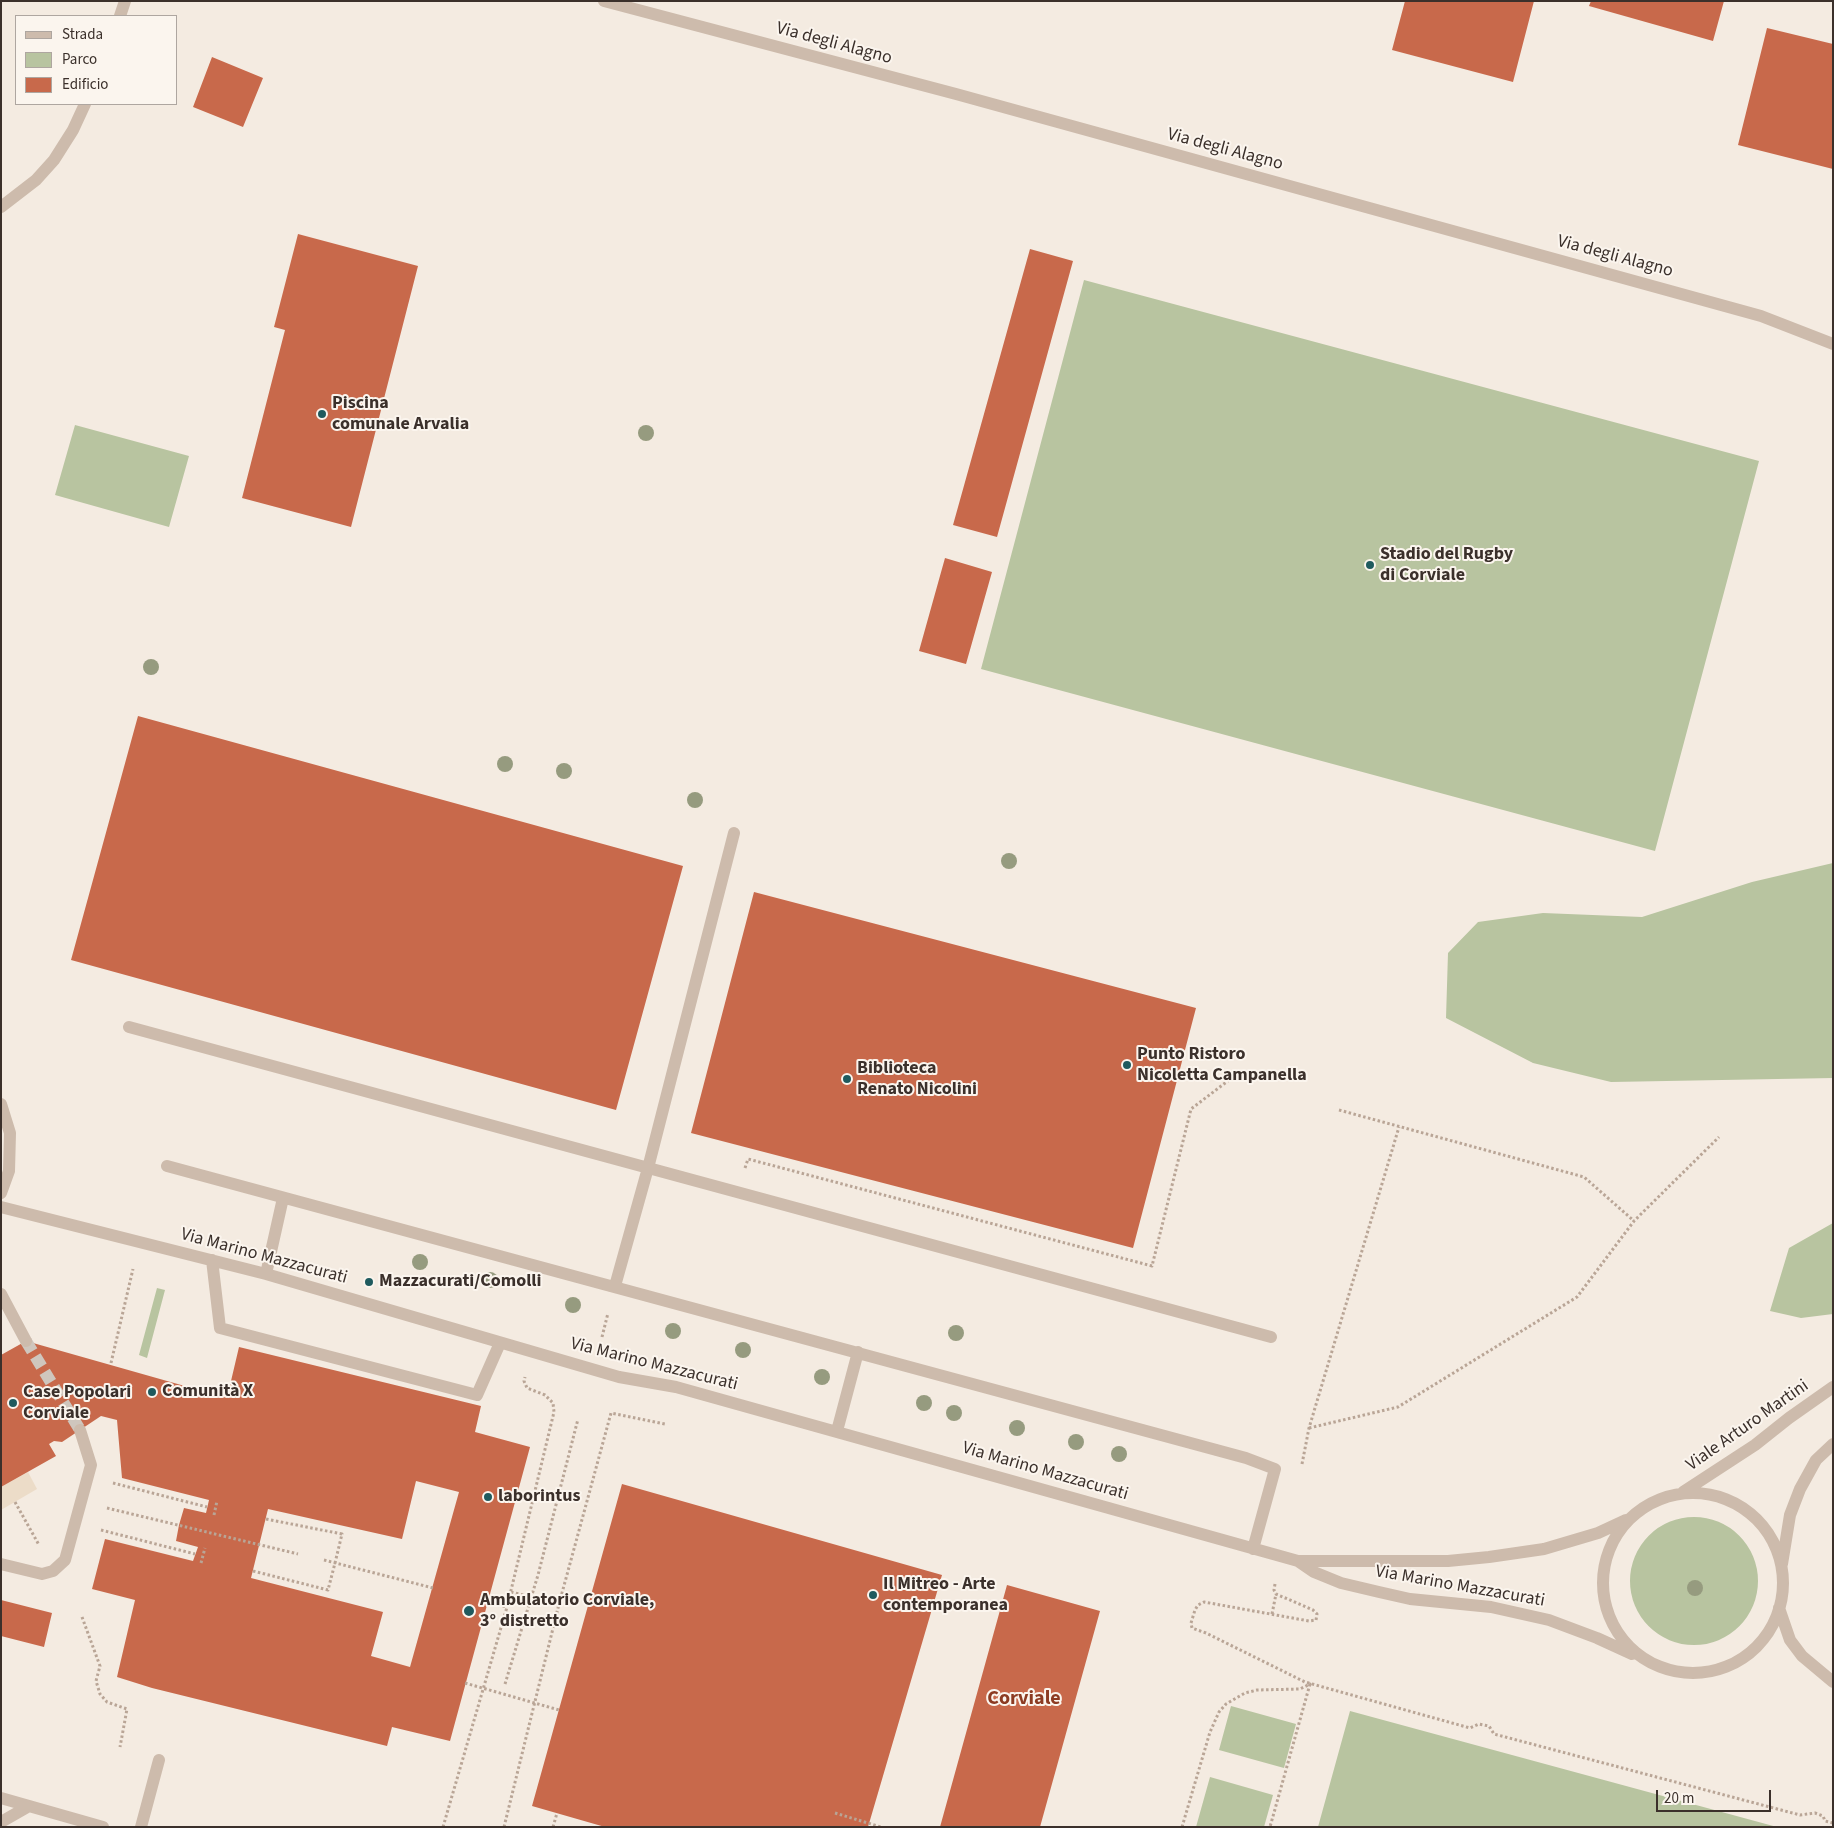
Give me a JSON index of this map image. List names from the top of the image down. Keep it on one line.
{"streets":{"street":["Via degli Alagno","Via Marino Mazzacurati","Viale Arturo Martini"]},"districts":["Corviale"],"places":["Piscina comunale Arvalia","Stadio del Rugby di Corviale","Punto Ristoro Nicoletta Campanella","Biblioteca Renato Nicolini","Mazzacurati/Comolli","Comunità X","Case Popolari Corviale","laborintus","Il Mitreo - Arte contemporanea","Ambulatorio Corviale, 3° distretto"],"legend":["Strada","Parco","Edificio"],"scale_bar":"20 m"}
